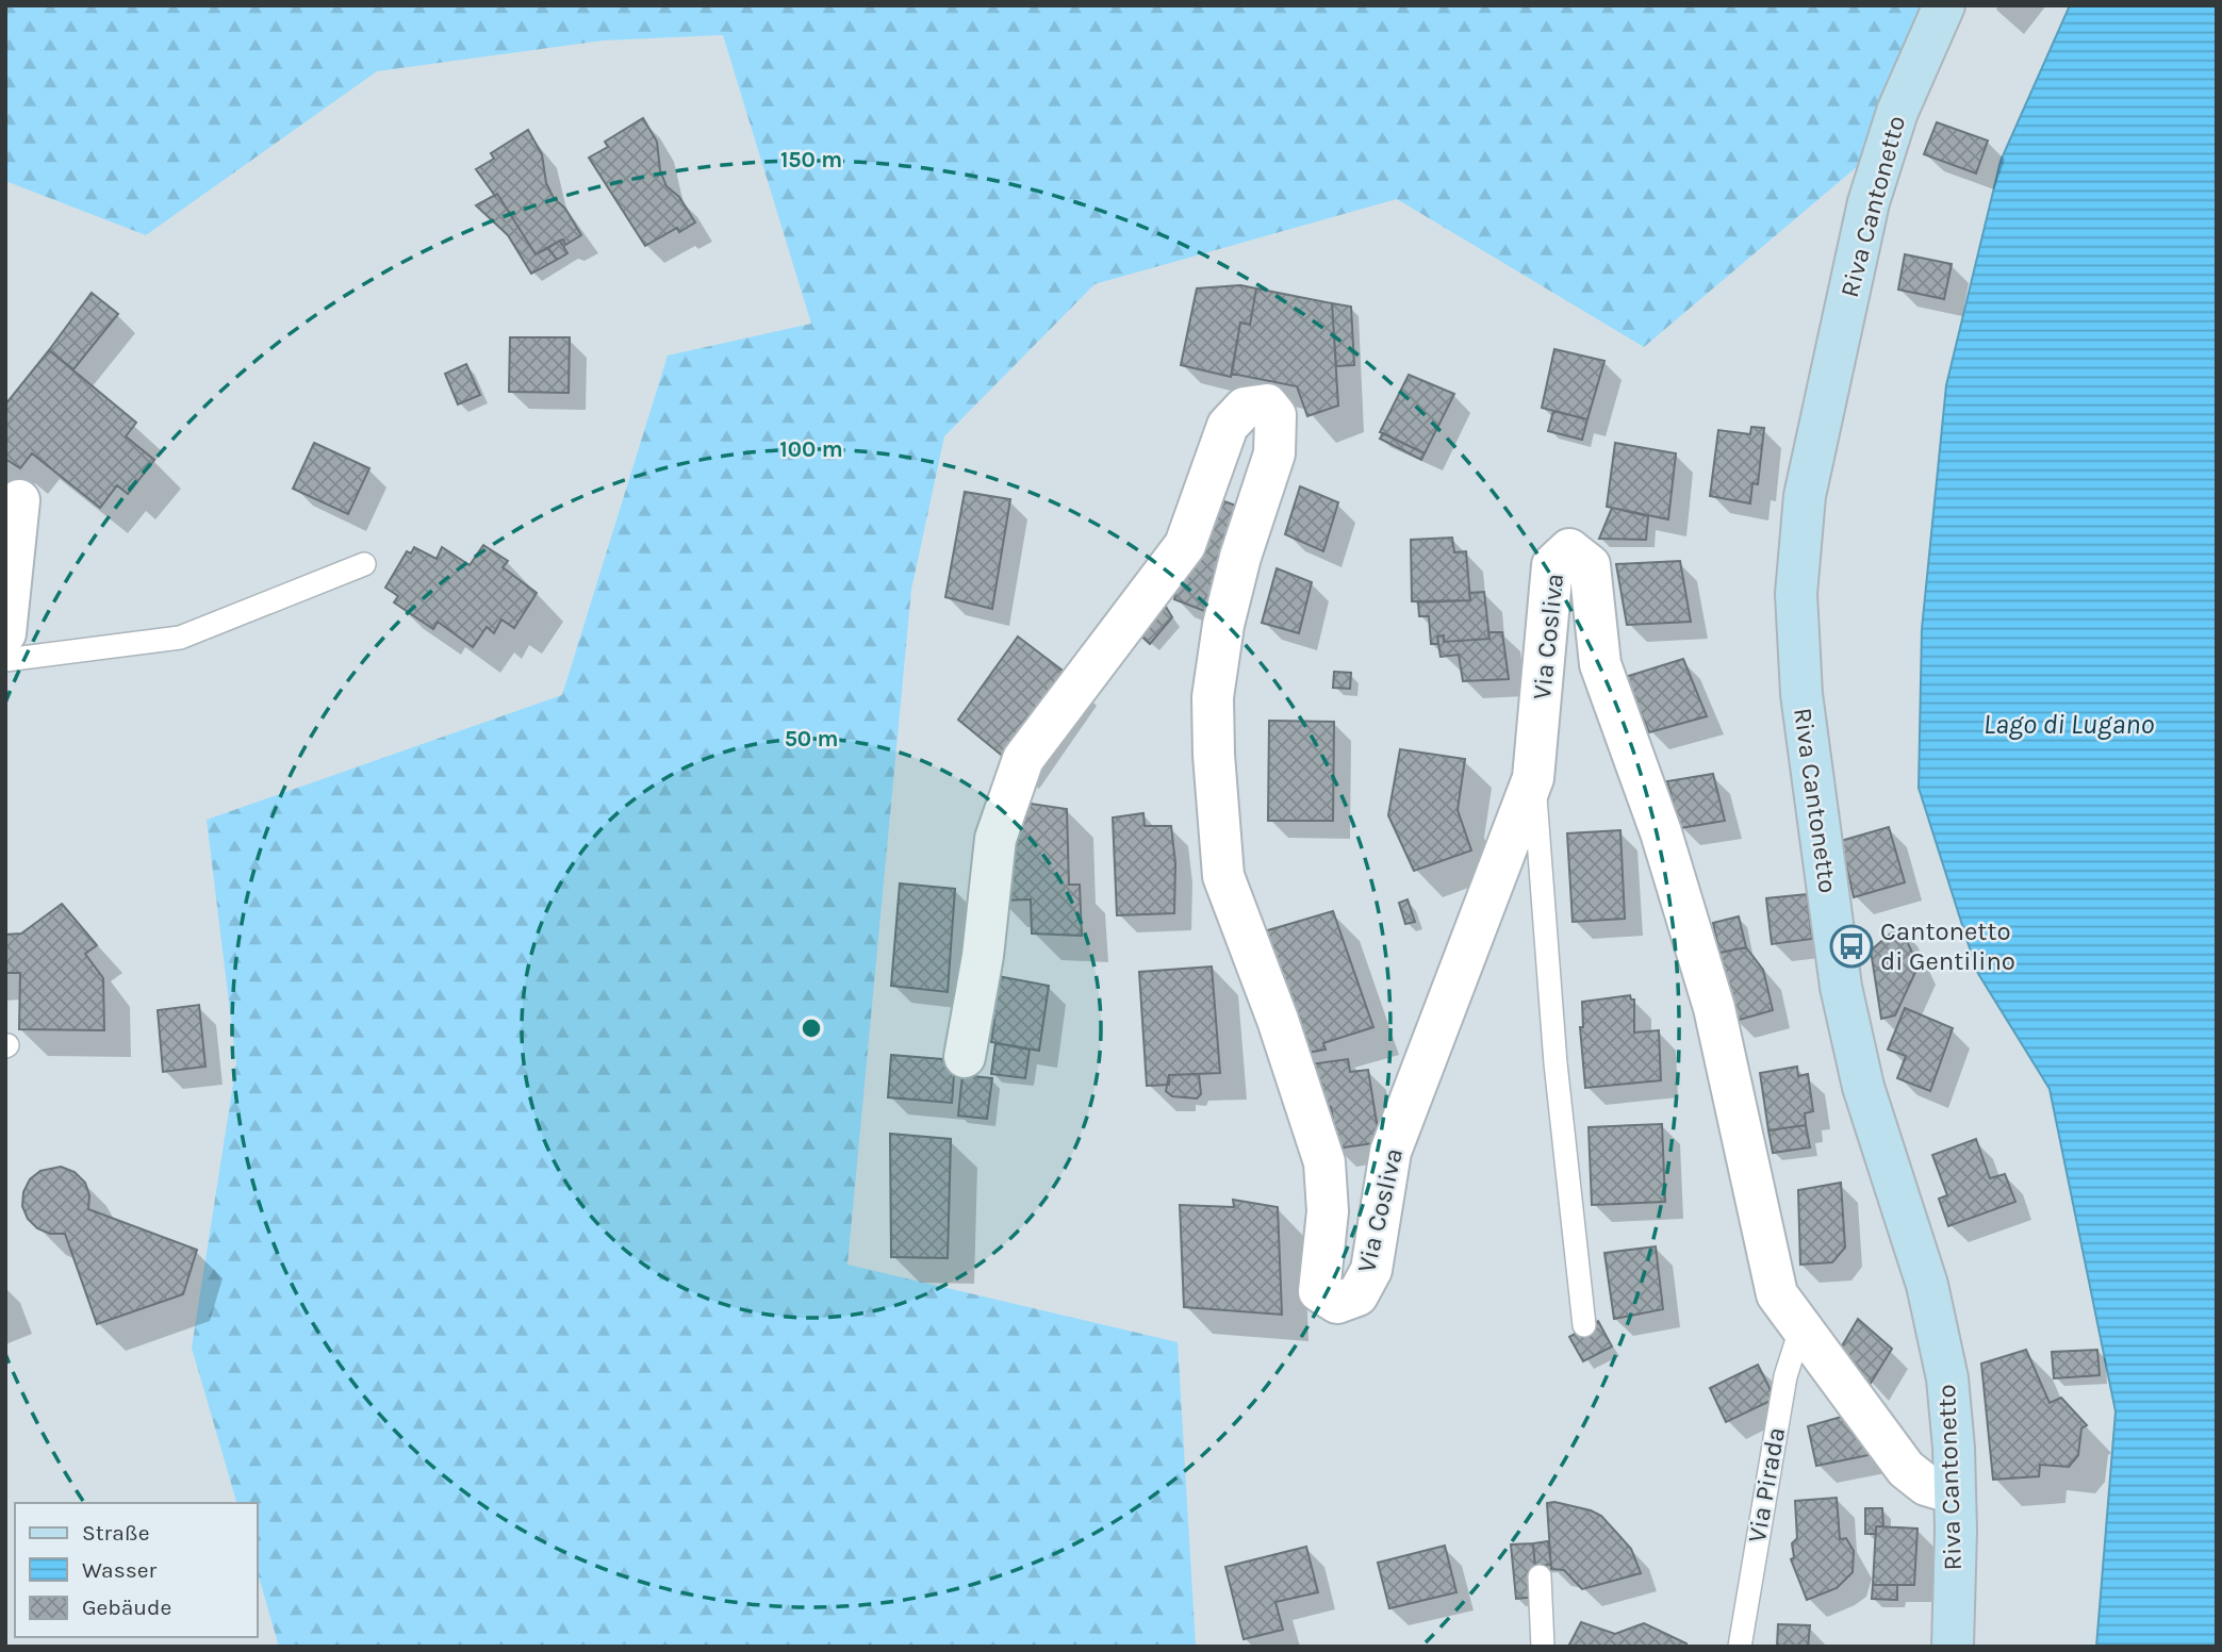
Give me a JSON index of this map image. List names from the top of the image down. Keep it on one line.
{"streets":{"main road":["Riva Cantonetto"],"street":["Via Cosliva"],"lane":["Via Pirada"]},"crossings":[["Riva Cantonetto","Via Cosliva"],["Via Cosliva","Via Pirada"]],"water":["Lago di Lugano"],"places":{"bus stop":["Cantonetto di Gentilino"]},"legend":["Straße","Wasser","Gebäude"],"rings":["150 m","100 m","50 m"]}
